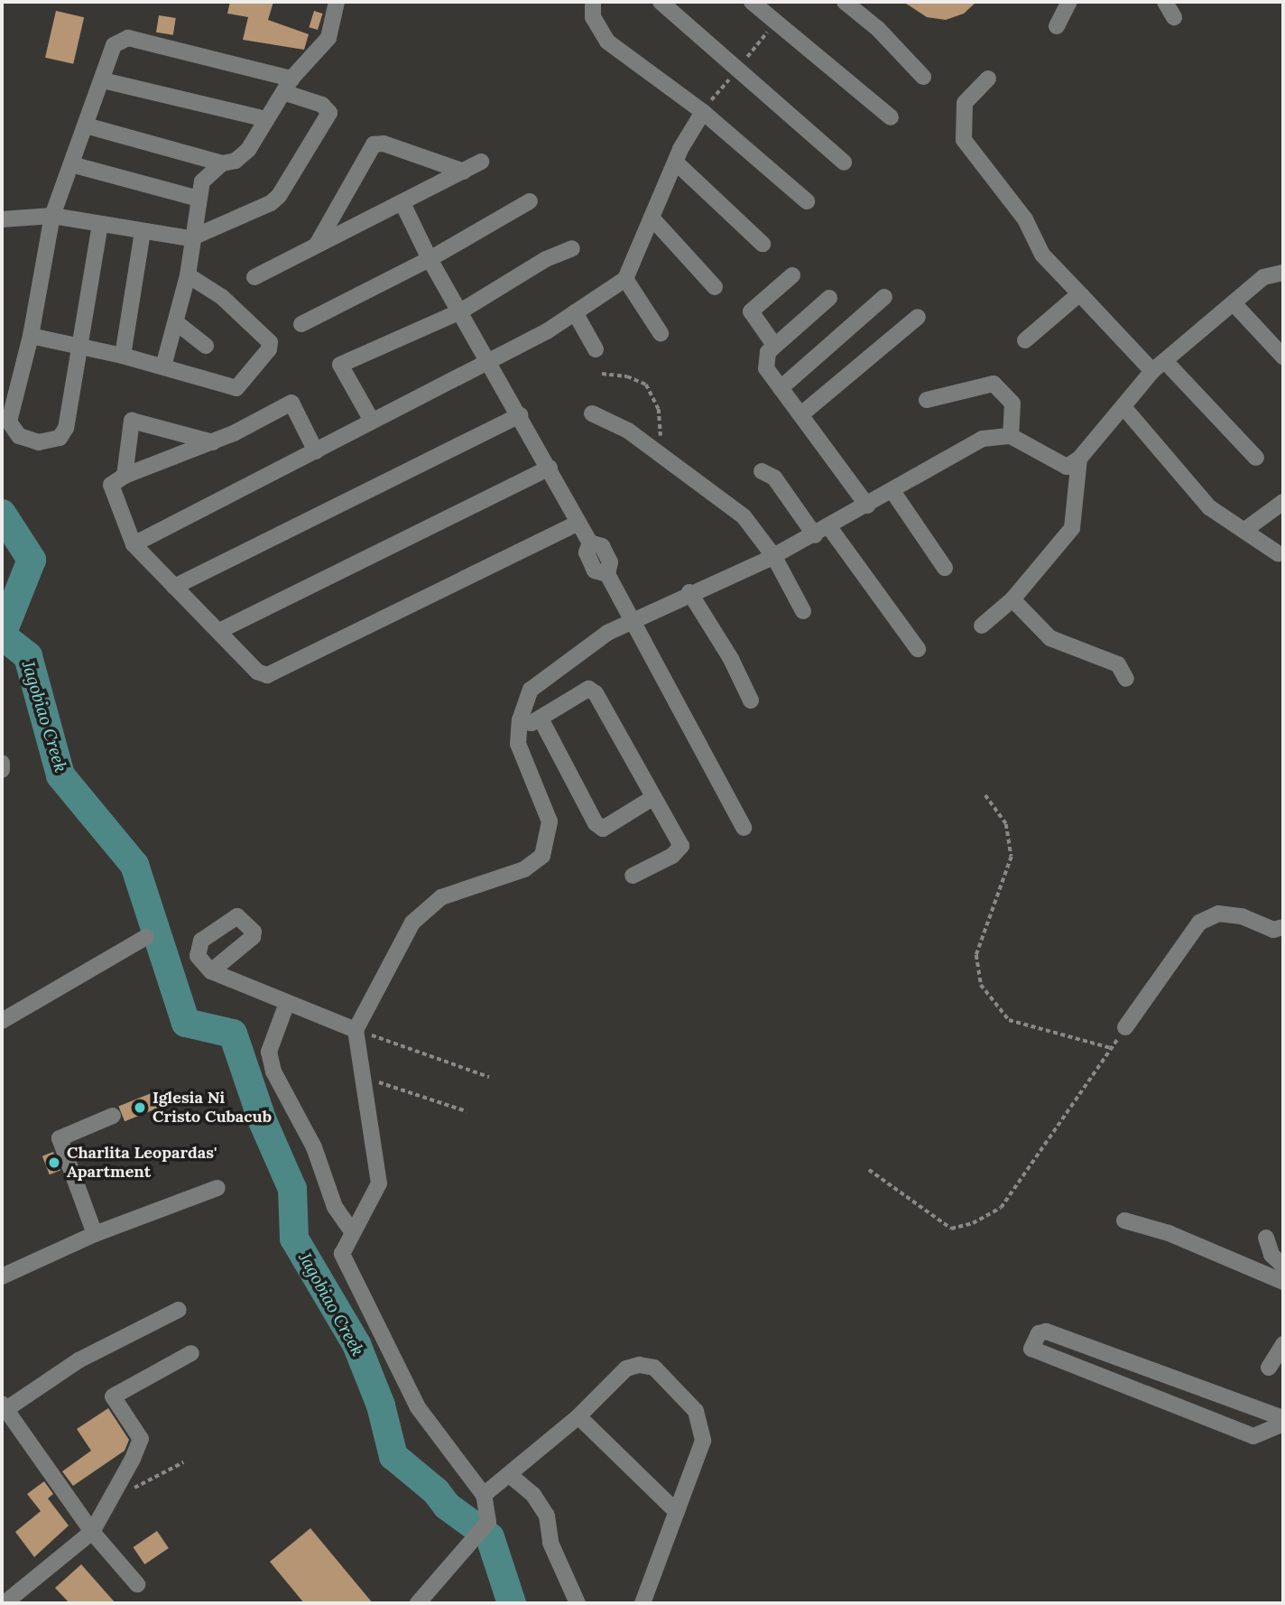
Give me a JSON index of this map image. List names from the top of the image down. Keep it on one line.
{"water":["Jagobiao Creek"],"places":["Iglesia Ni Cristo Cubacub","Charlita Leopardas' Apartment"]}
